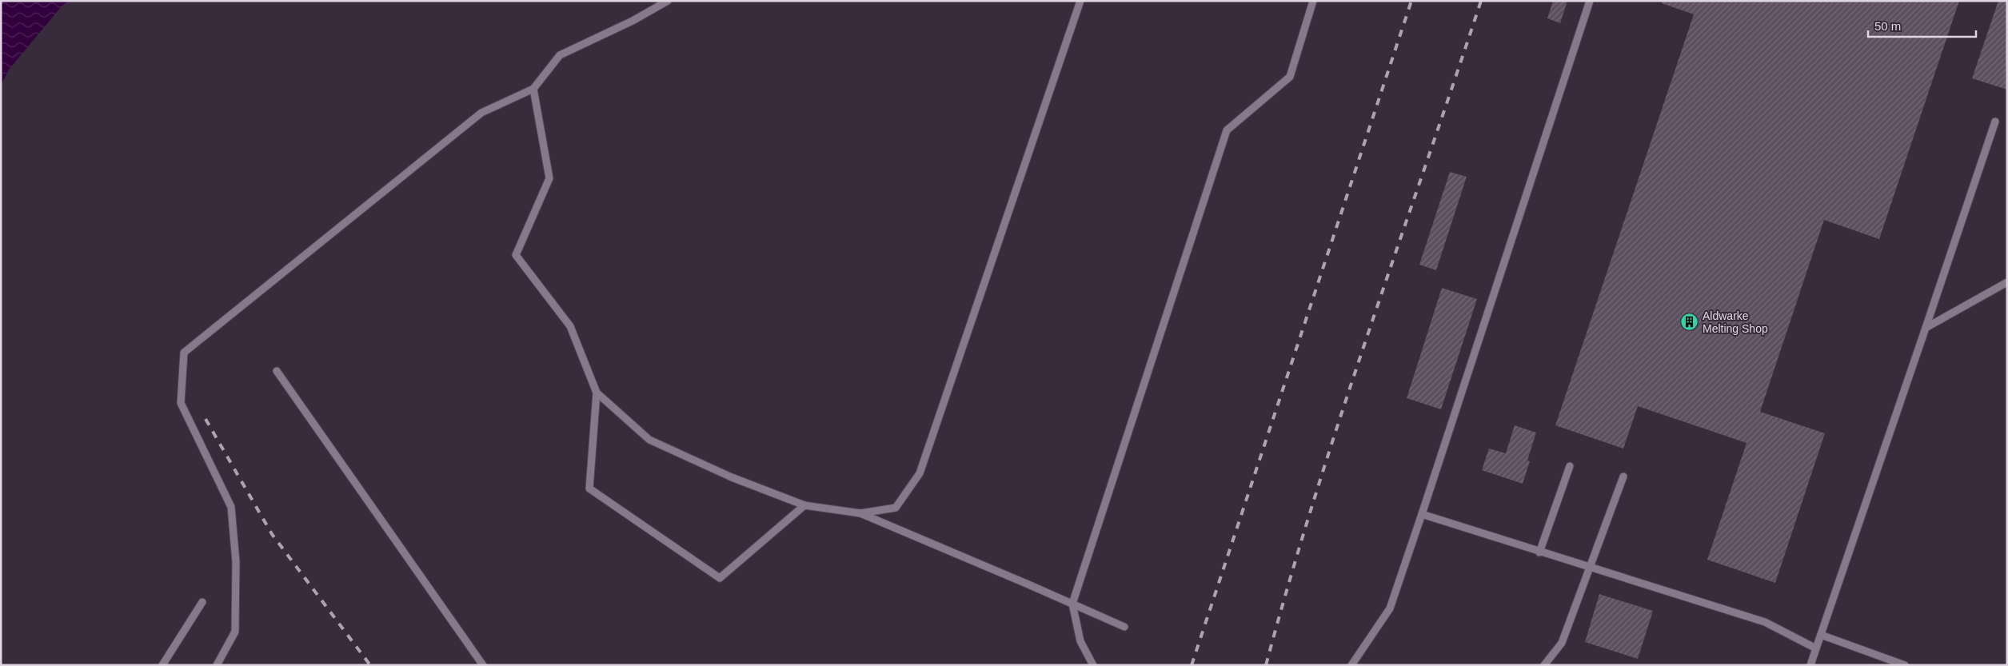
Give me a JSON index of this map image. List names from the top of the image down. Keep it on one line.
{"places":{"building":["Aldwarke Melting Shop"]},"scale_bar":"50 m"}
